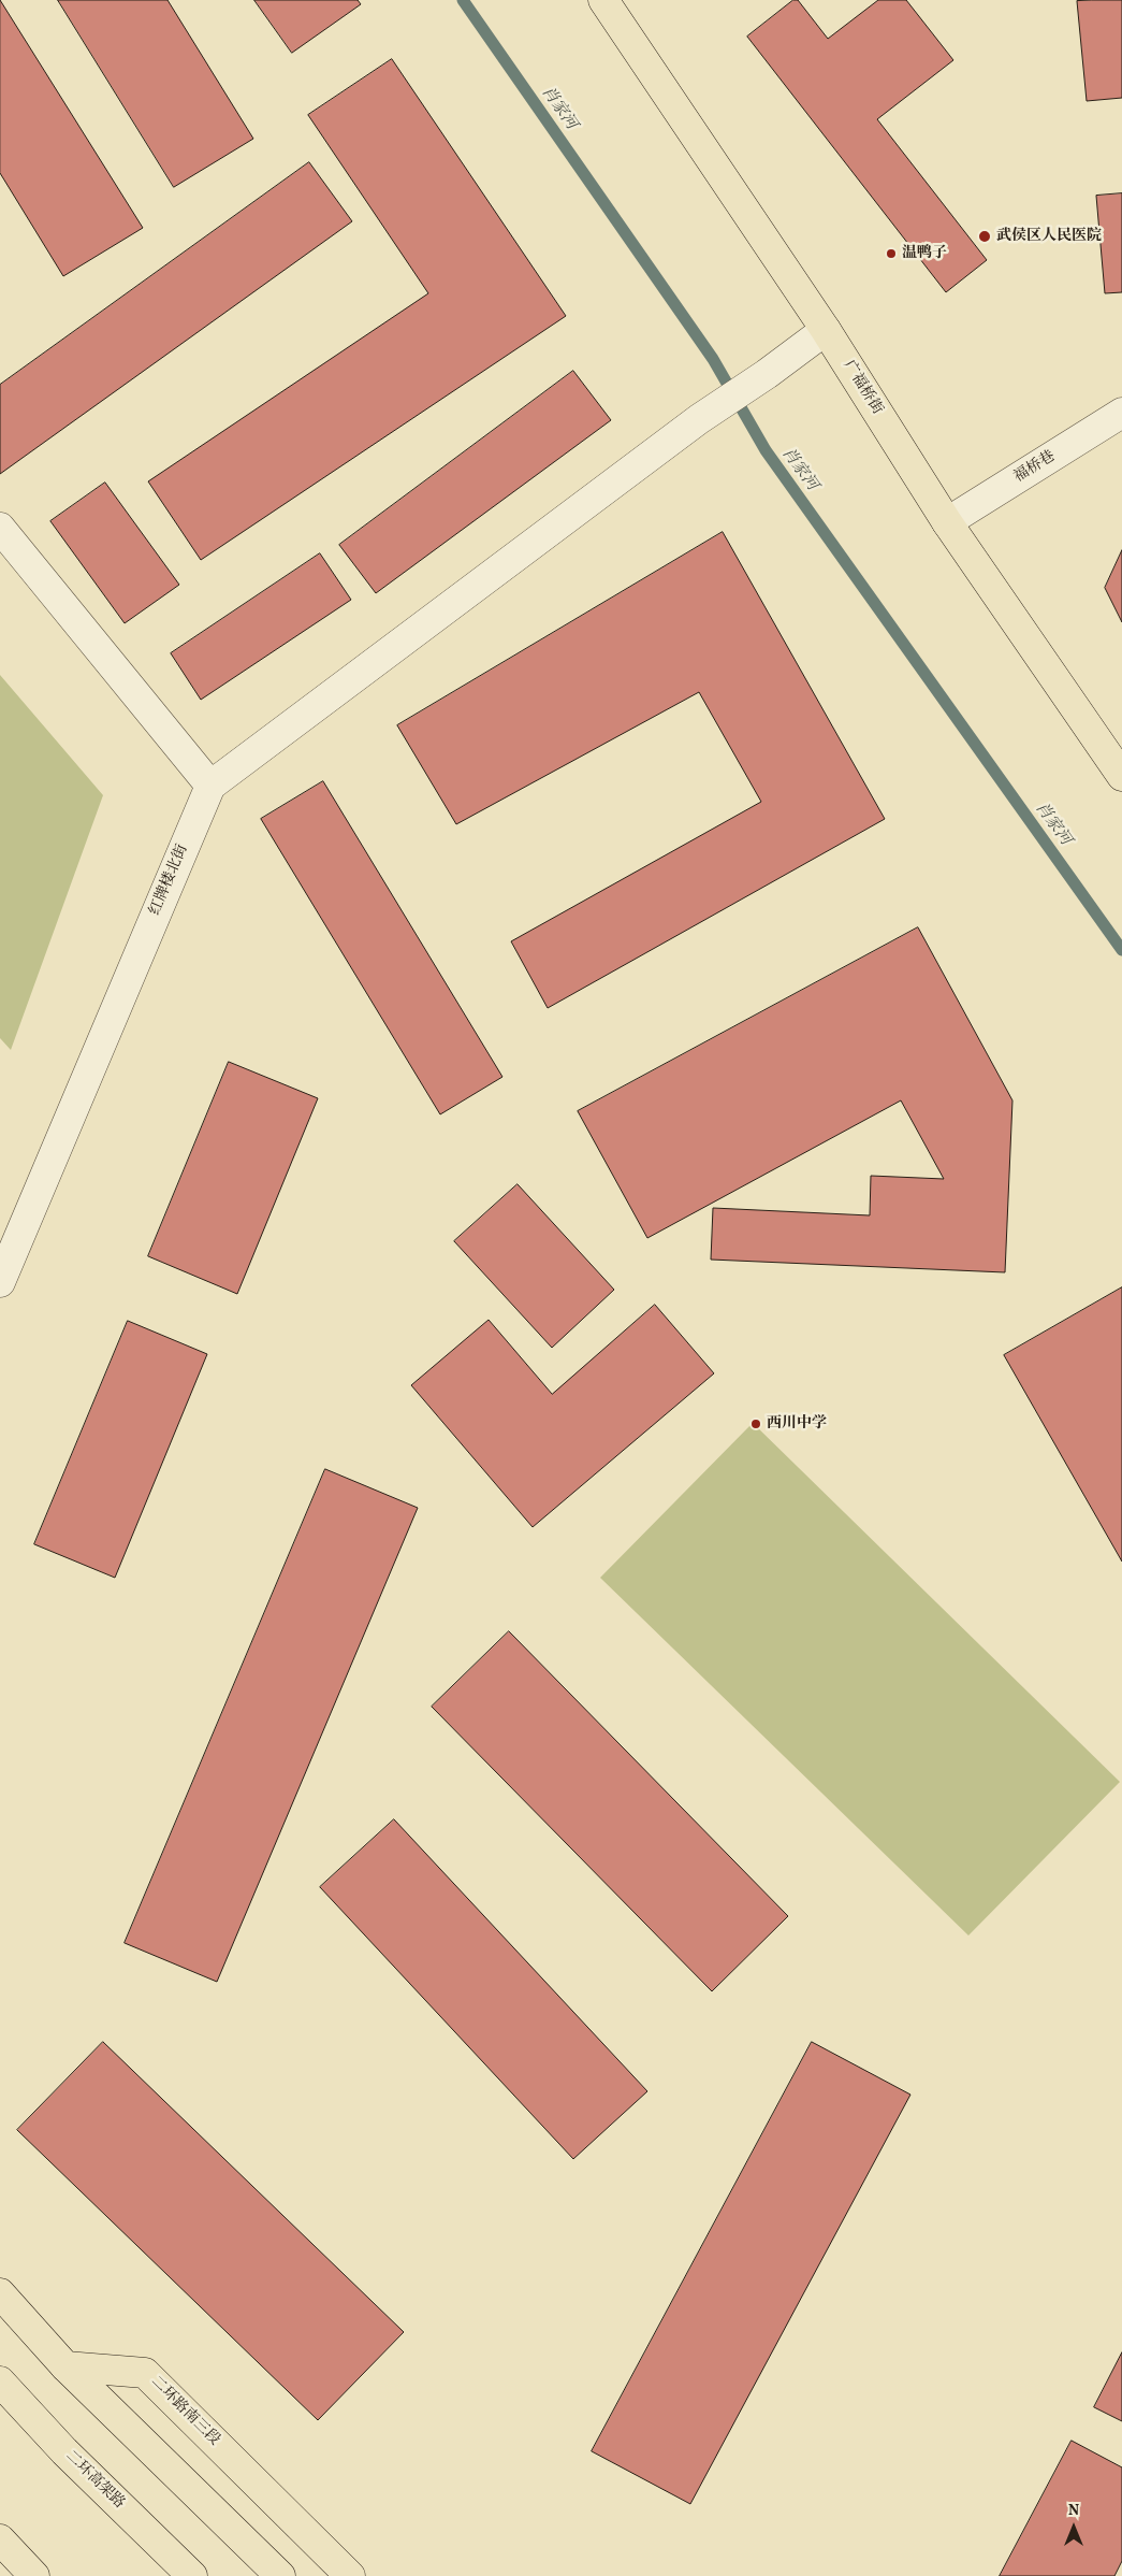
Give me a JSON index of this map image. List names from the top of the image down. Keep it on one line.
{"streets":{"main road":["广福桥街","二环路南三段","二环高架路"],"street":["福桥巷","红牌楼北街"]},"crossings":[["广福桥街","福桥巷"]],"water":["肖家河"],"places":["武侯区人民医院","温鸭子","西川中学"],"north":"top"}
